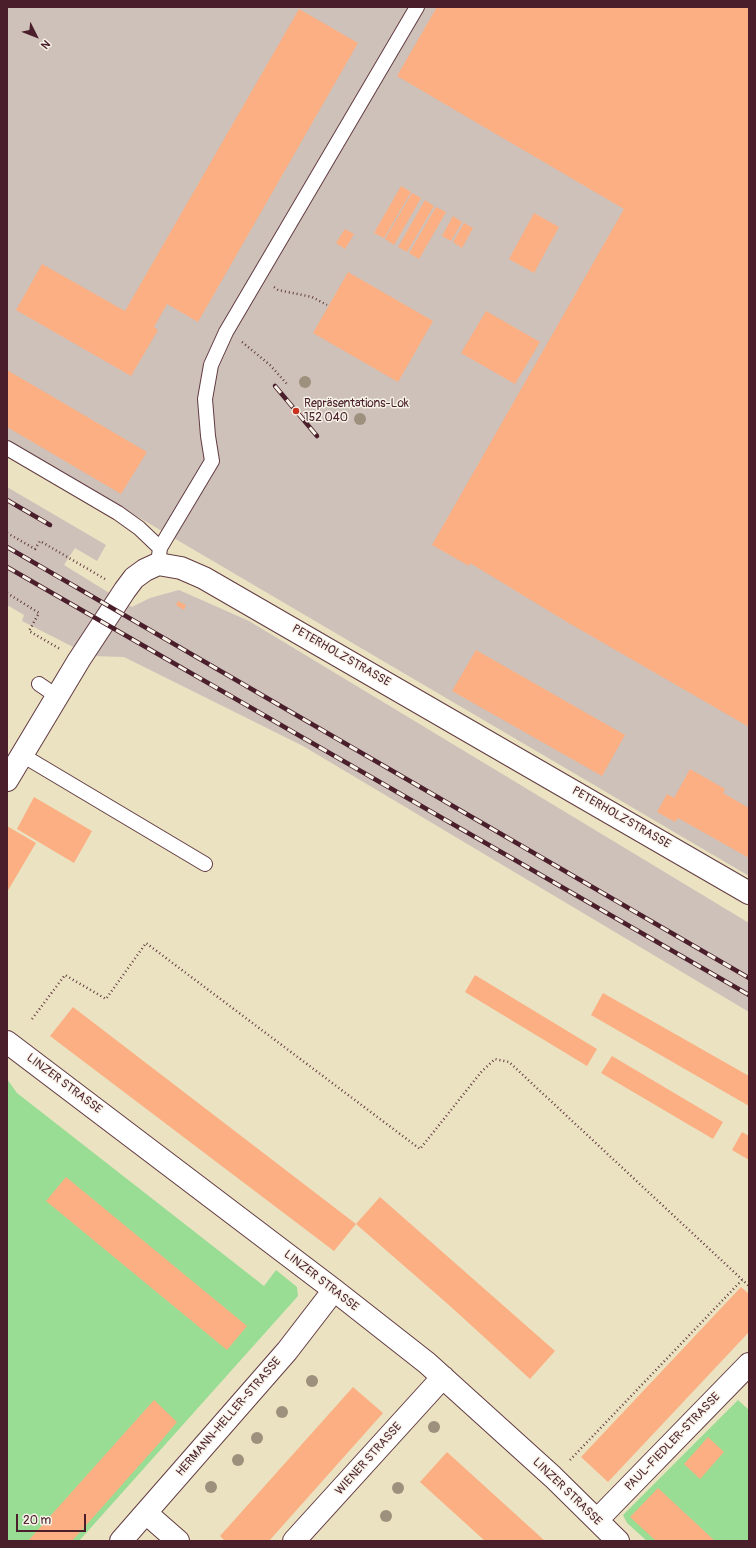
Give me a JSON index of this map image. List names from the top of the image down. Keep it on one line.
{"streets":{"street":["PETERHOLZSTRASSE","LINZER STRASSE","HERMANN-HELLER-STRASSE","PAUL-FIEDLER-STRASSE","WIENER STRASSE"]},"crossings":[["LINZER STRASSE","HERMANN-HELLER-STRASSE"],["LINZER STRASSE","PAUL-FIEDLER-STRASSE"],["LINZER STRASSE","WIENER STRASSE"]],"places":["Repräsentations-Lok 152 040"],"scale_bar":"20 m","north":"bottom right"}
